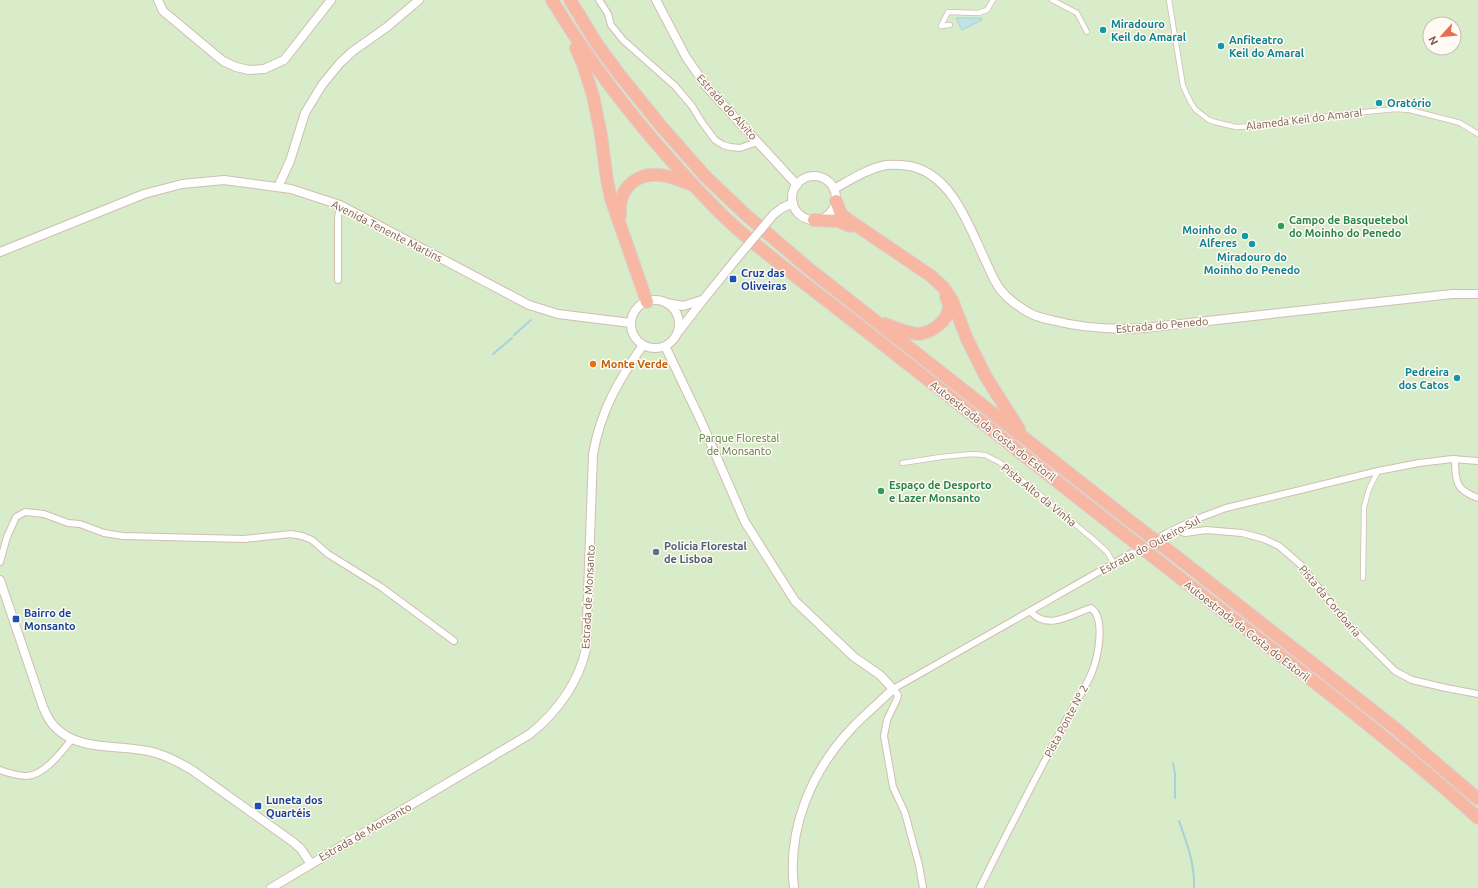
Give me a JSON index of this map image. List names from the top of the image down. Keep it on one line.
{"streets":{"highway":["Autoestrada da Costa do Estoril"],"street":["Estrada do Alvito","Alameda Keil do Amaral","Avenida Tenente Martins","Estrada do Penedo","Pista Alto da Vinha","Estrada do Outeiro-Sul","Estrada de Monsanto","Pista da Cordoaria","Pista Ponte Nº 2"]},"crossings":[["Estrada do Alvito","Estrada do Penedo"],["Avenida Tenente Martins","Estrada de Monsanto"],["Pista Alto da Vinha","Estrada do Outeiro-Sul"],["Estrada do Outeiro-Sul","Pista da Cordoaria"],["Estrada do Outeiro-Sul","Pista Ponte Nº 2"]],"parks":["Parque Florestal de Monsanto"],"places":{"other":["Miradouro Keil do Amaral","Anfiteatro Keil do Amaral","Oratório","Campo de Basquetebol do Moinho do Penedo","Moinho do Alferes","Miradouro do Moinho do Penedo","Monte Verde","Pedreira dos Catos","Espaço de Desporto e Lazer Monsanto","Polícia Florestal de Lisboa"],"transit":["Cruz das Oliveiras","Bairro de Monsanto","Luneta dos Quartéis"]},"north":"bottom left"}
